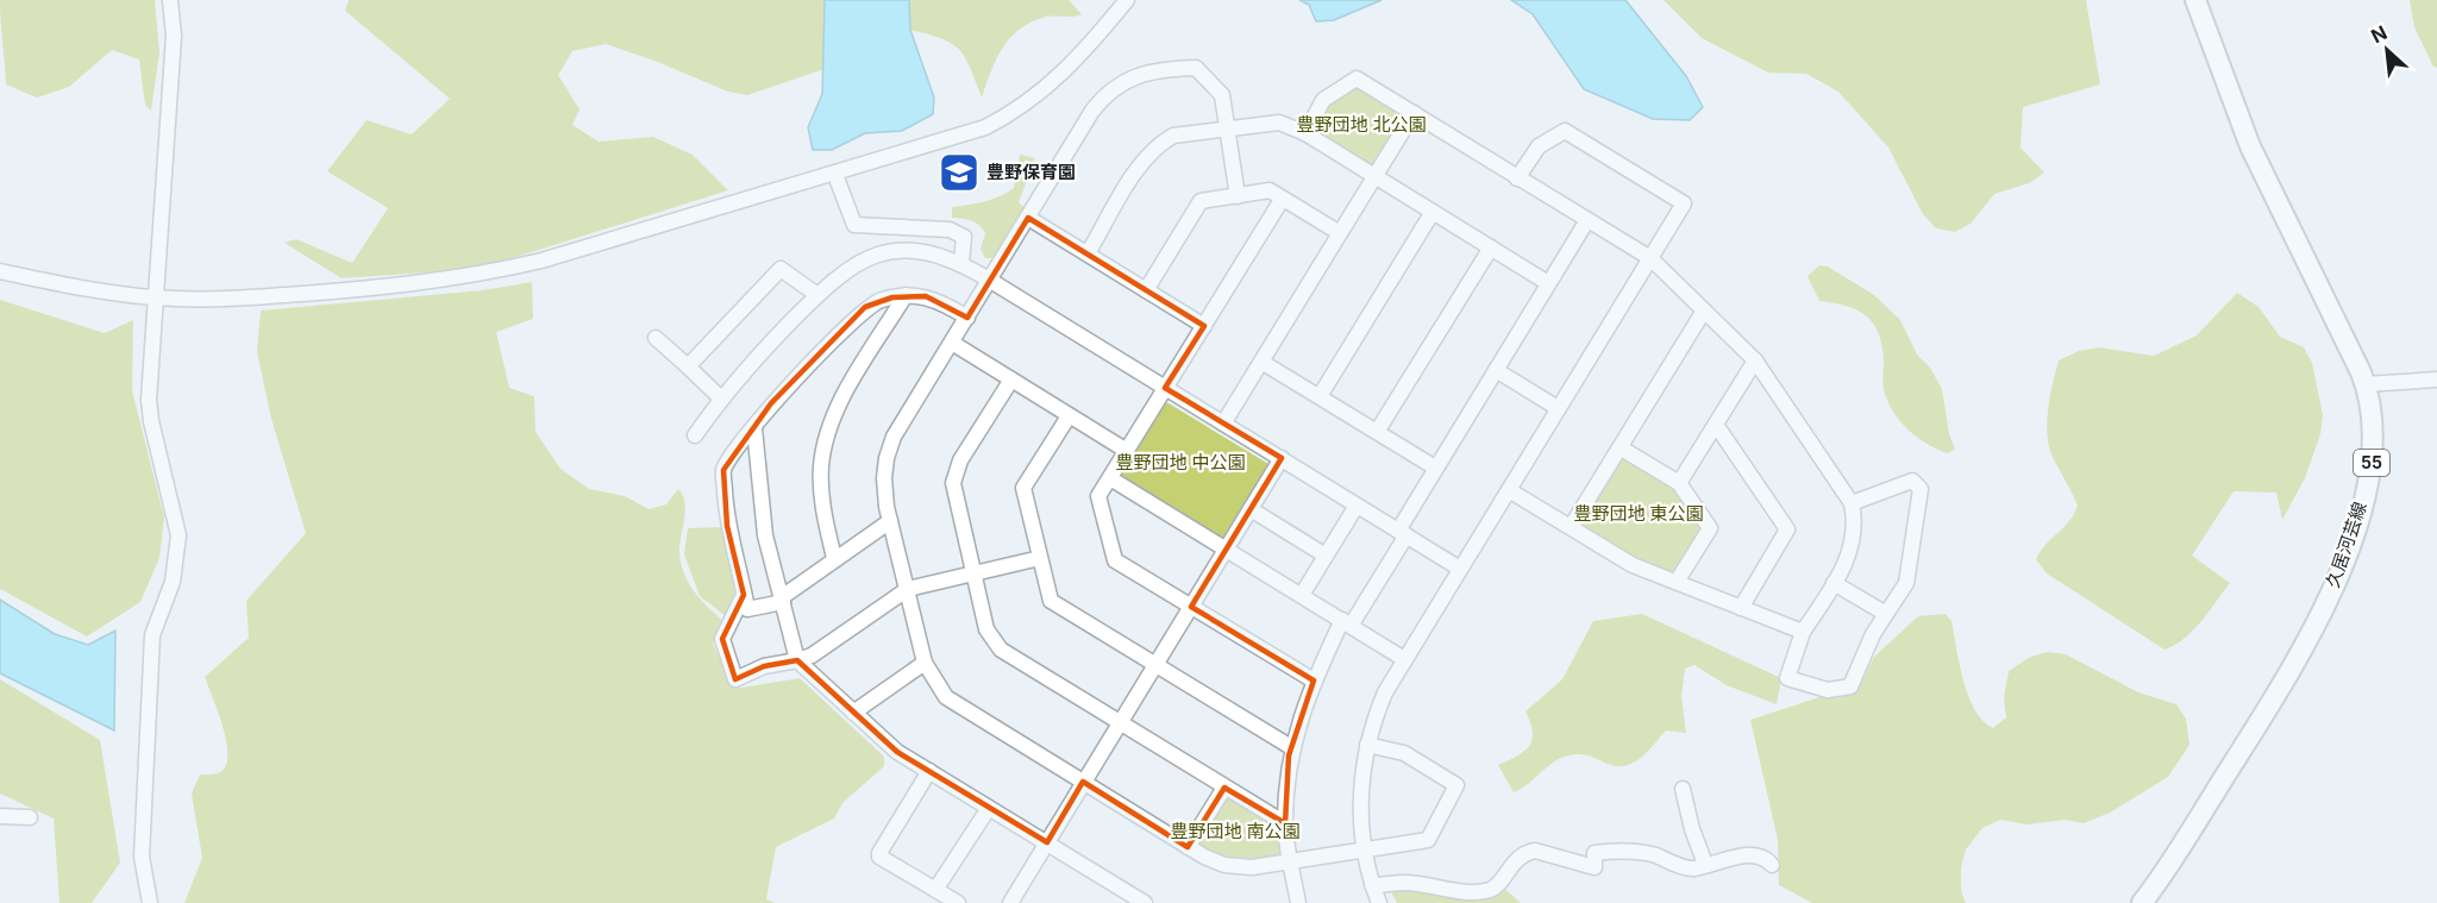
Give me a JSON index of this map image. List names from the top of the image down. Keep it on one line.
{"streets":{"main road":["55","久居河芸線"]},"parks":["豊野団地 北公園","豊野団地 中公園","豊野団地 東公園","豊野団地 南公園"],"places":{"school or university":["豊野保育園"]},"north":"top left"}
